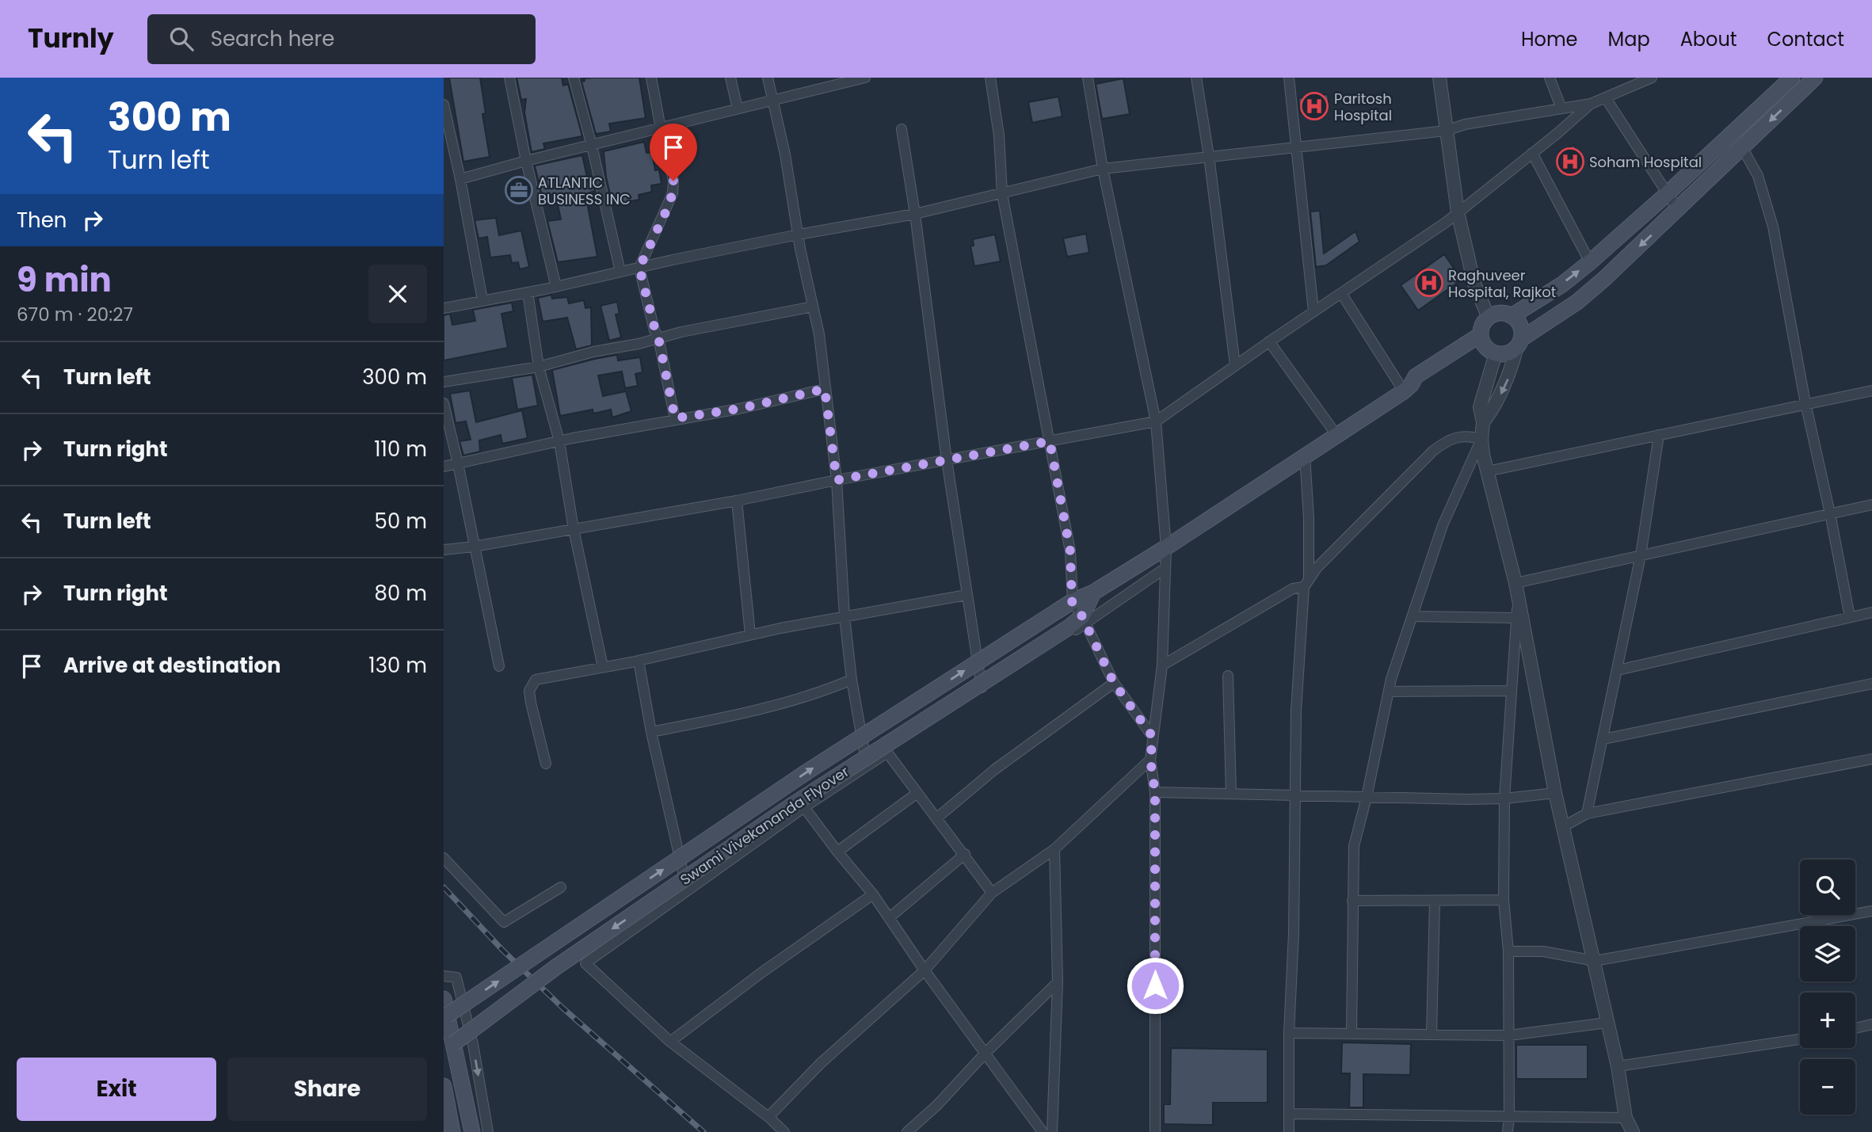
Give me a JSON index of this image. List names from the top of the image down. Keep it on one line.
{"streets":{"main road":["Swami Vivekananda Flyover"]},"places":{"hospital":["Paritosh Hospital","Soham Hospital","Raghuveer Hospital, Rajkot"],"office":["ATLANTIC BUSINESS INC"]},"page":{"header":"Turnly","search":"Search here","nav":["Home","Map","About","Contact"],"turn":["300 m","Turn left"],"then":"Then","heading":["9 min","670 m · 20:27"],"list":[{"name":"Turn left","value":"300 m"},{"name":"Turn right","value":"110 m"},{"name":"Turn left","value":"50 m"},{"name":"Turn right","value":"80 m"},{"name":"Arrive at destination","value":"130 m"}],"map_buttons":["+","−"],"buttons":["Exit","Share"]}}
